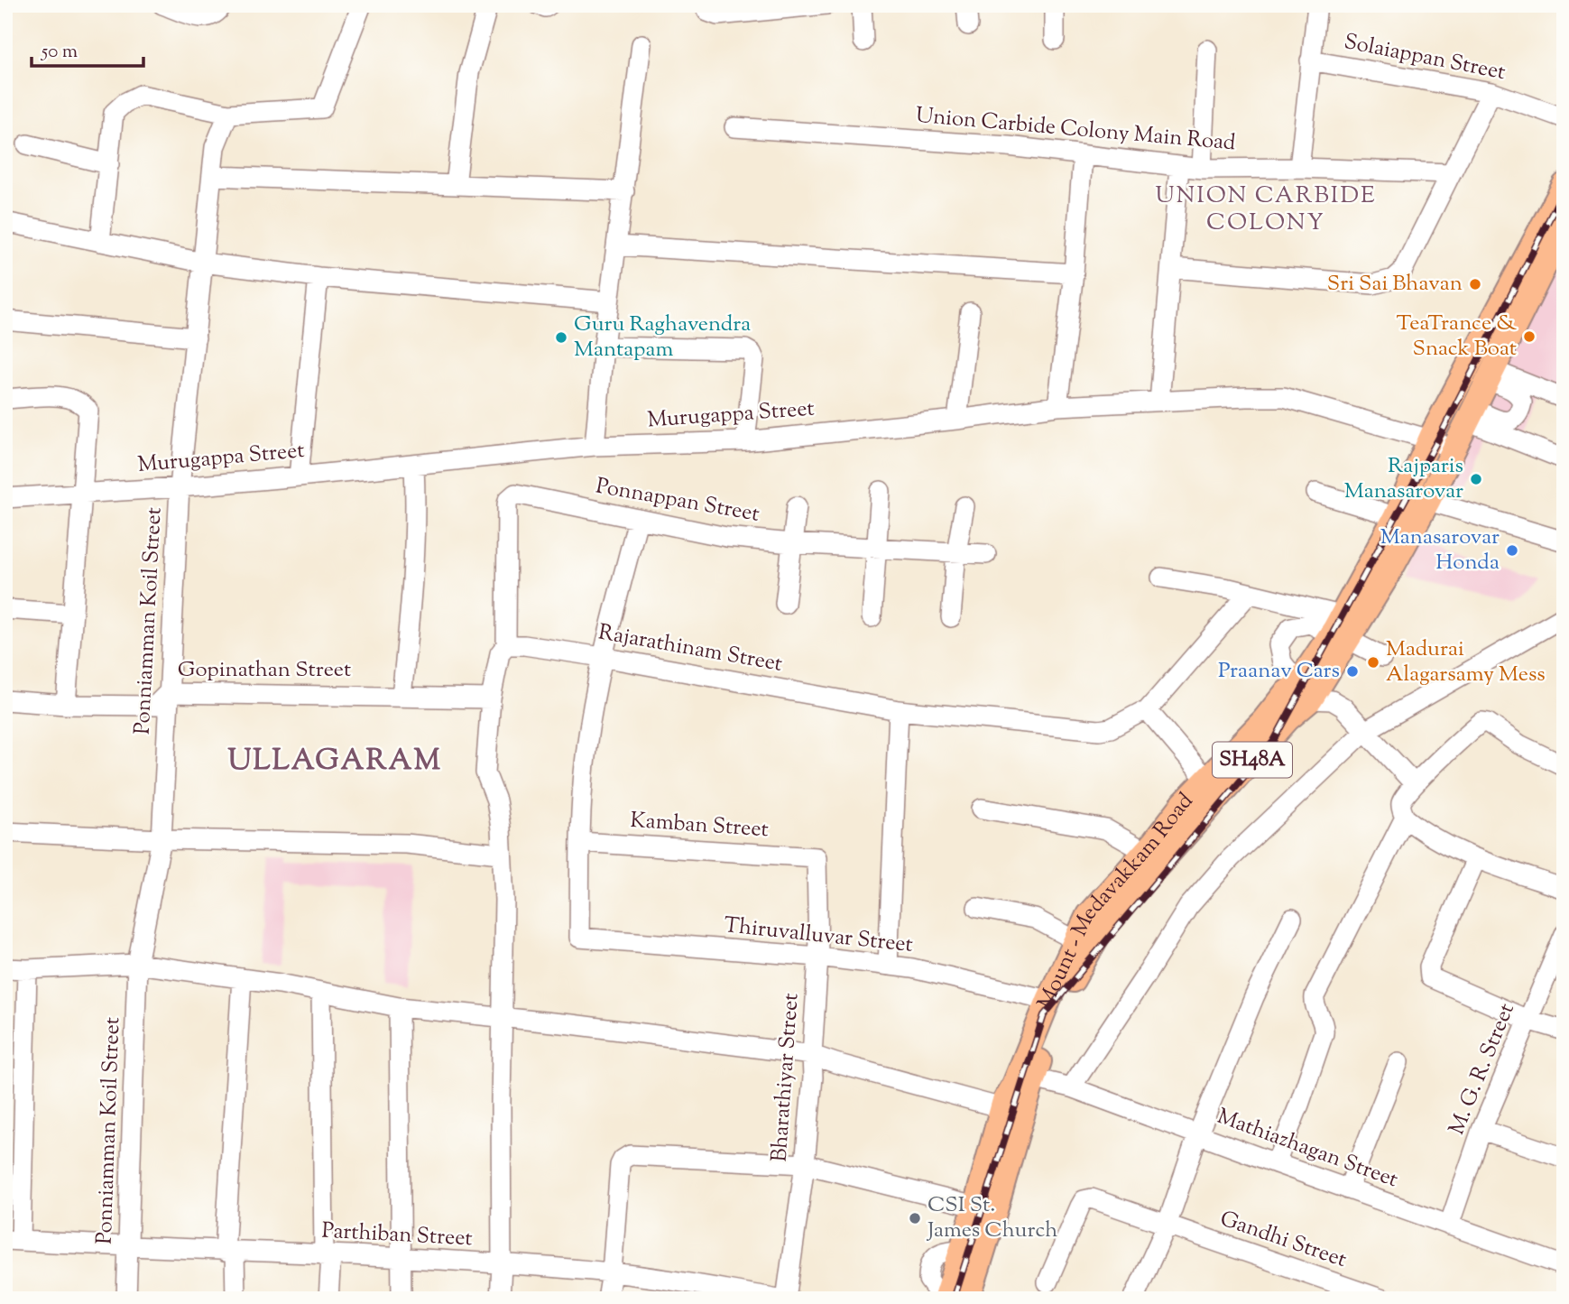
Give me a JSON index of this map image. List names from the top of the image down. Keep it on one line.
{"streets":{"main road":["SH48A","Mount - Medavakkam Road"],"street":["Solaiappan Street","Union Carbide Colony Main Road","Murugappa Street","Ponnappan Street","Ponniamman Koil Street","Rajarathinam Street","Gopinathan Street","Kamban Street","Thiruvalluvar Street","M. G. R. Street","Bharathiyar Street","Mathiazhagan Street","Parthiban Street","Gandhi Street"]},"crossings":[["Murugappa Street","Ponniamman Koil Street"],["Murugappa Street","Mount - Medavakkam Road"],["Ponnappan Street","Rajarathinam Street"],["Ponniamman Koil Street","Gopinathan Street"],["Ponniamman Koil Street","Parthiban Street"],["Kamban Street","Thiruvalluvar Street"],["Kamban Street","Bharathiyar Street"],["Mount - Medavakkam Road","Thiruvalluvar Street"],["Mount - Medavakkam Road","Mathiazhagan Street"],["Thiruvalluvar Street","Bharathiyar Street"],["M. G. R. Street","Mathiazhagan Street"],["Bharathiyar Street","Parthiban Street"]],"districts":["UNION CARBIDE COLONY","ULLAGARAM"],"places":["Sri Sai Bhavan","TeaTrance & Snack Boat","Guru Raghavendra Mantapam","Rajparis Manasarovar","Manasarovar Honda","Madurai Alagarsamy Mess","Praanav Cars","CSI St. James Church"],"scale_bar":"50 m"}
